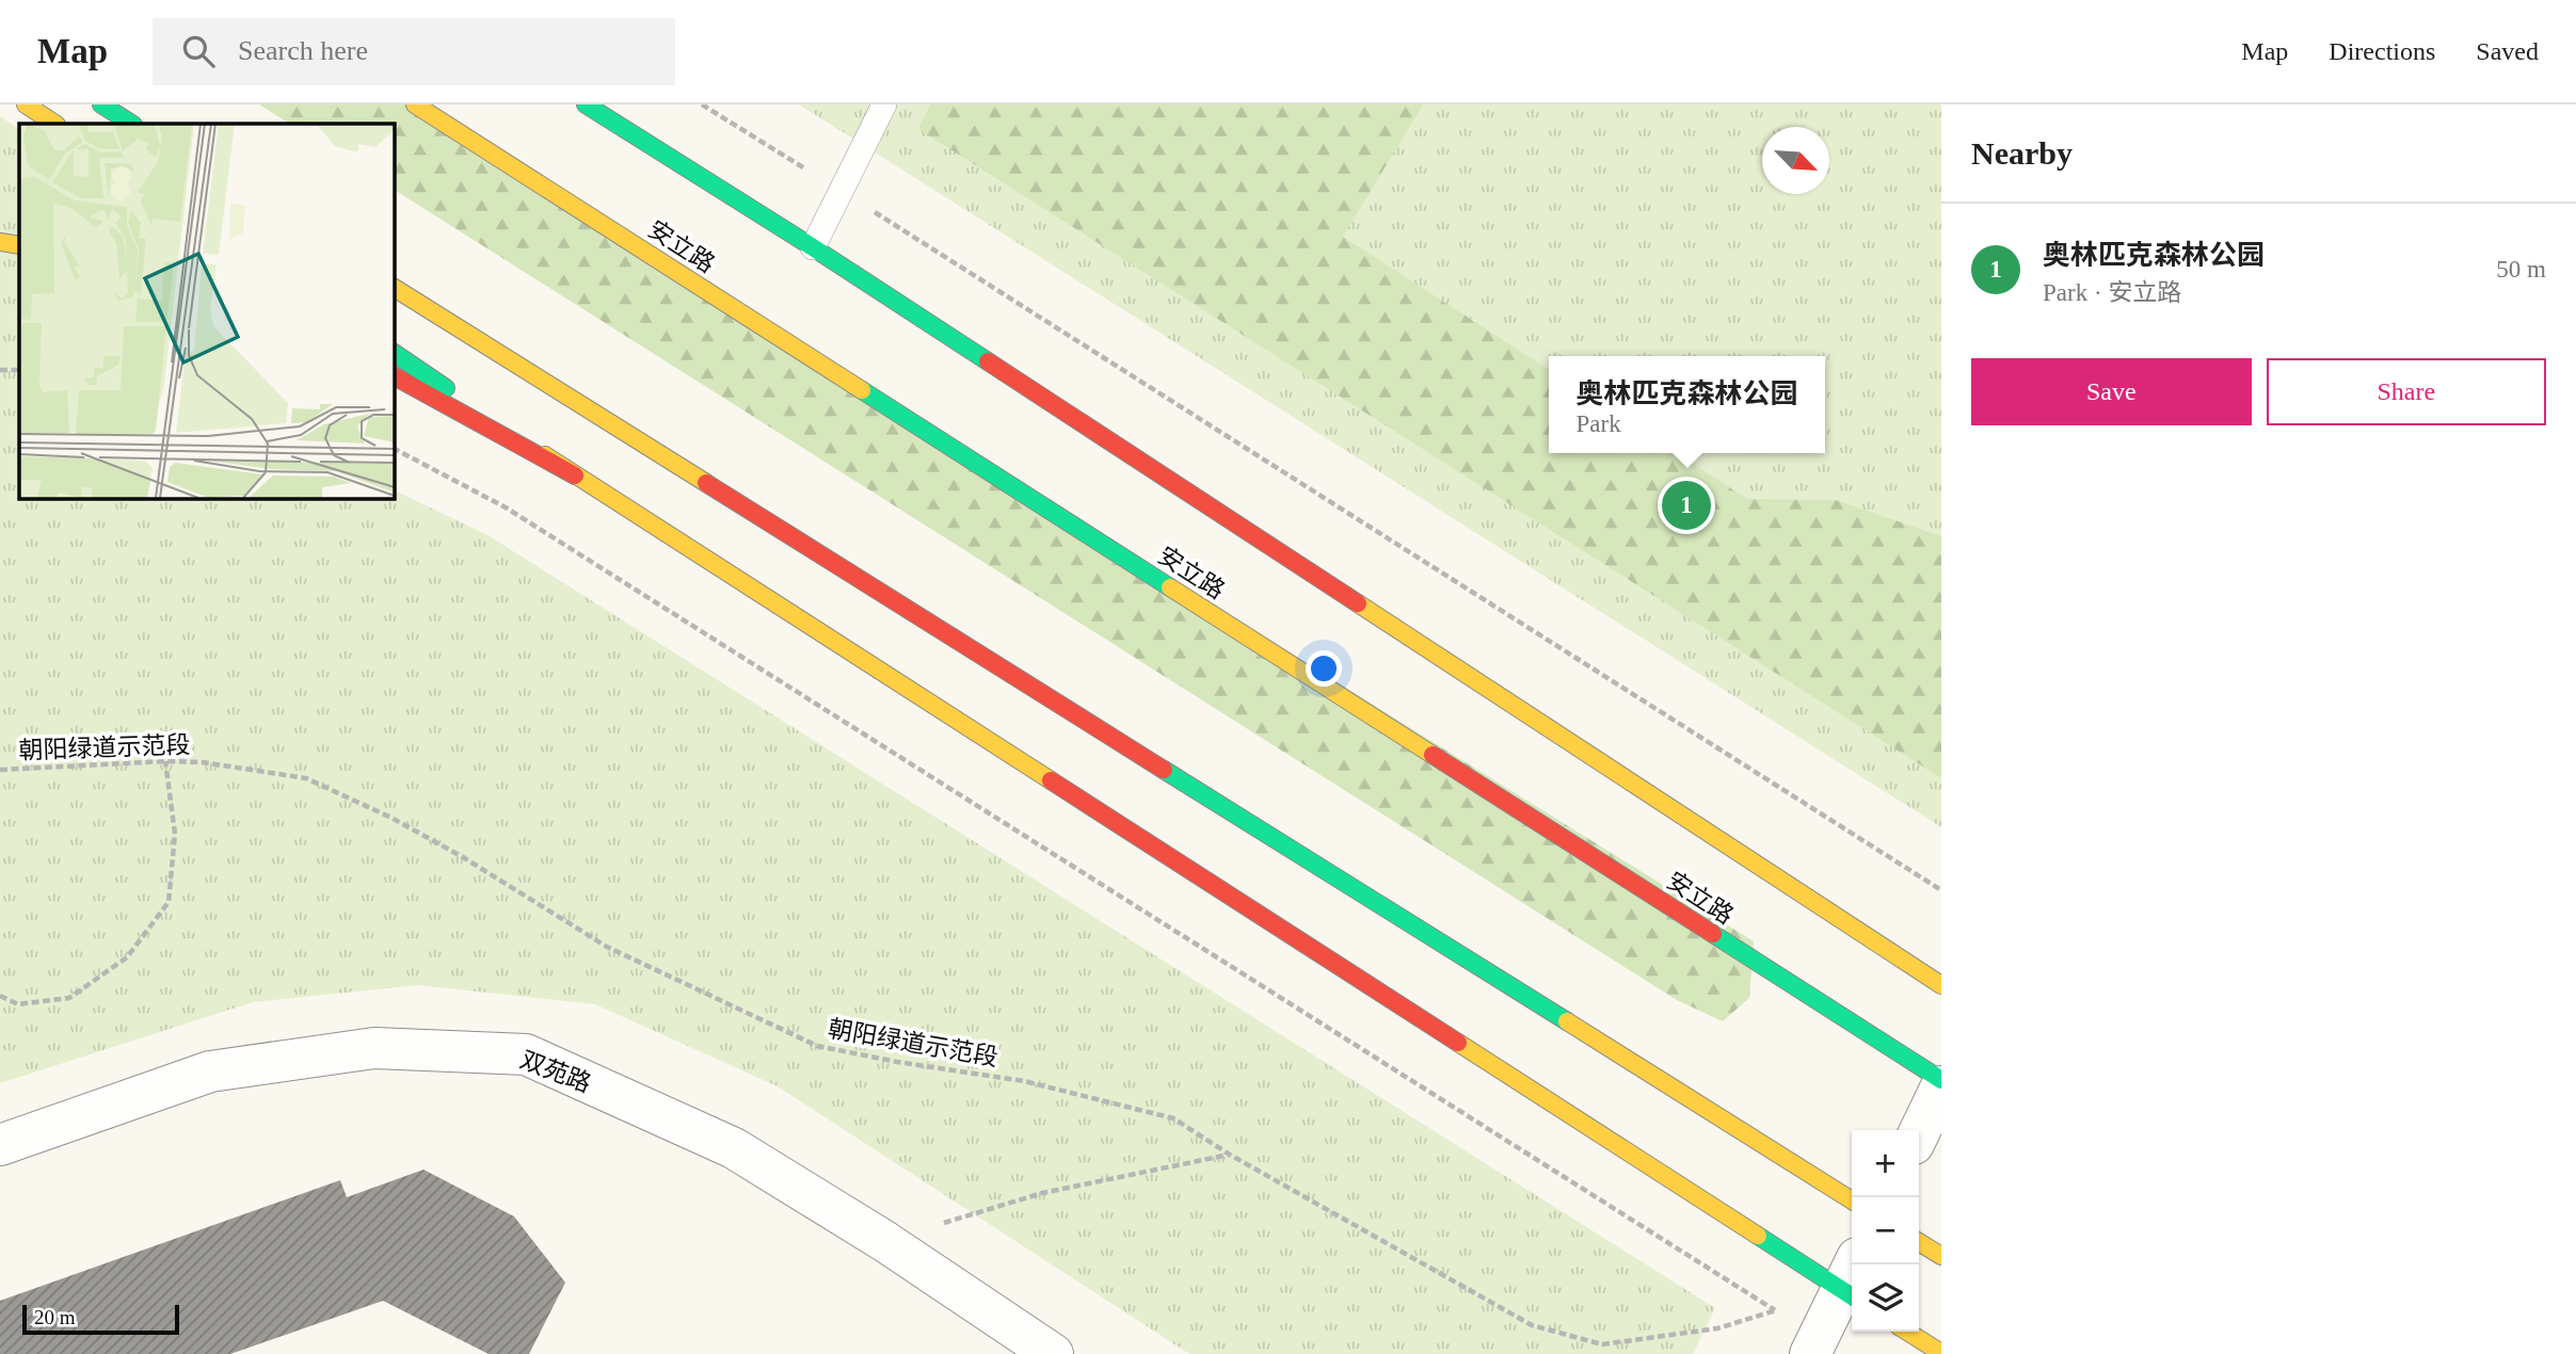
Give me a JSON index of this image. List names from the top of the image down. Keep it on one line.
{"streets":{"main road":["安立路"],"street":["双苑路"],"path":["朝阳绿道示范段"]},"scale_bar":"20 m","north":"bottom right","page":{"header":"Map","search":"Search here","nav":["Map","Directions","Saved"],"heading":"Nearby","list":[{"mark":"1","name":"奥林匹克森林公园","note":"Park · 安立路","value":"50 m"}],"buttons":["Save","Share"],"popup":["奥林匹克森林公园","Park"],"pins":"1","map_buttons":["+","−"],"scale":"20 m"}}
